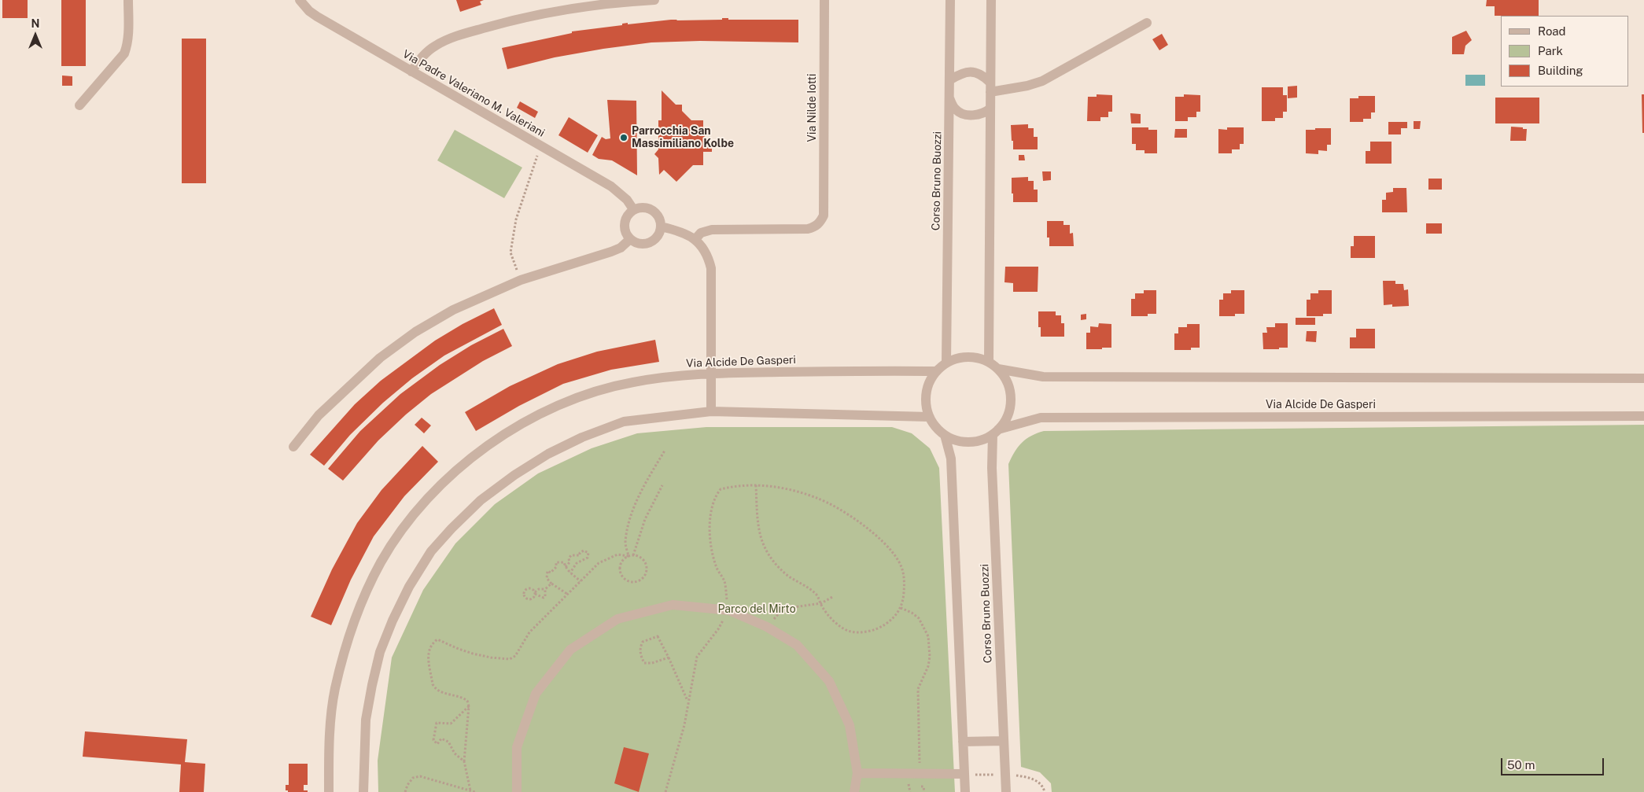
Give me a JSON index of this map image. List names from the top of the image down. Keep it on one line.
{"streets":{"street":["Via Padre Valeriano M. Valeriani","Via Nilde Iotti","Corso Bruno Buozzi","Via Alcide De Gasperi"]},"crossings":[["Corso Bruno Buozzi","Via Alcide De Gasperi"]],"parks":["Parco del Mirto"],"places":["Parrocchia San Massimiliano Kolbe"],"legend":["Road","Park","Building"],"scale_bar":"50 m","north":"top"}
